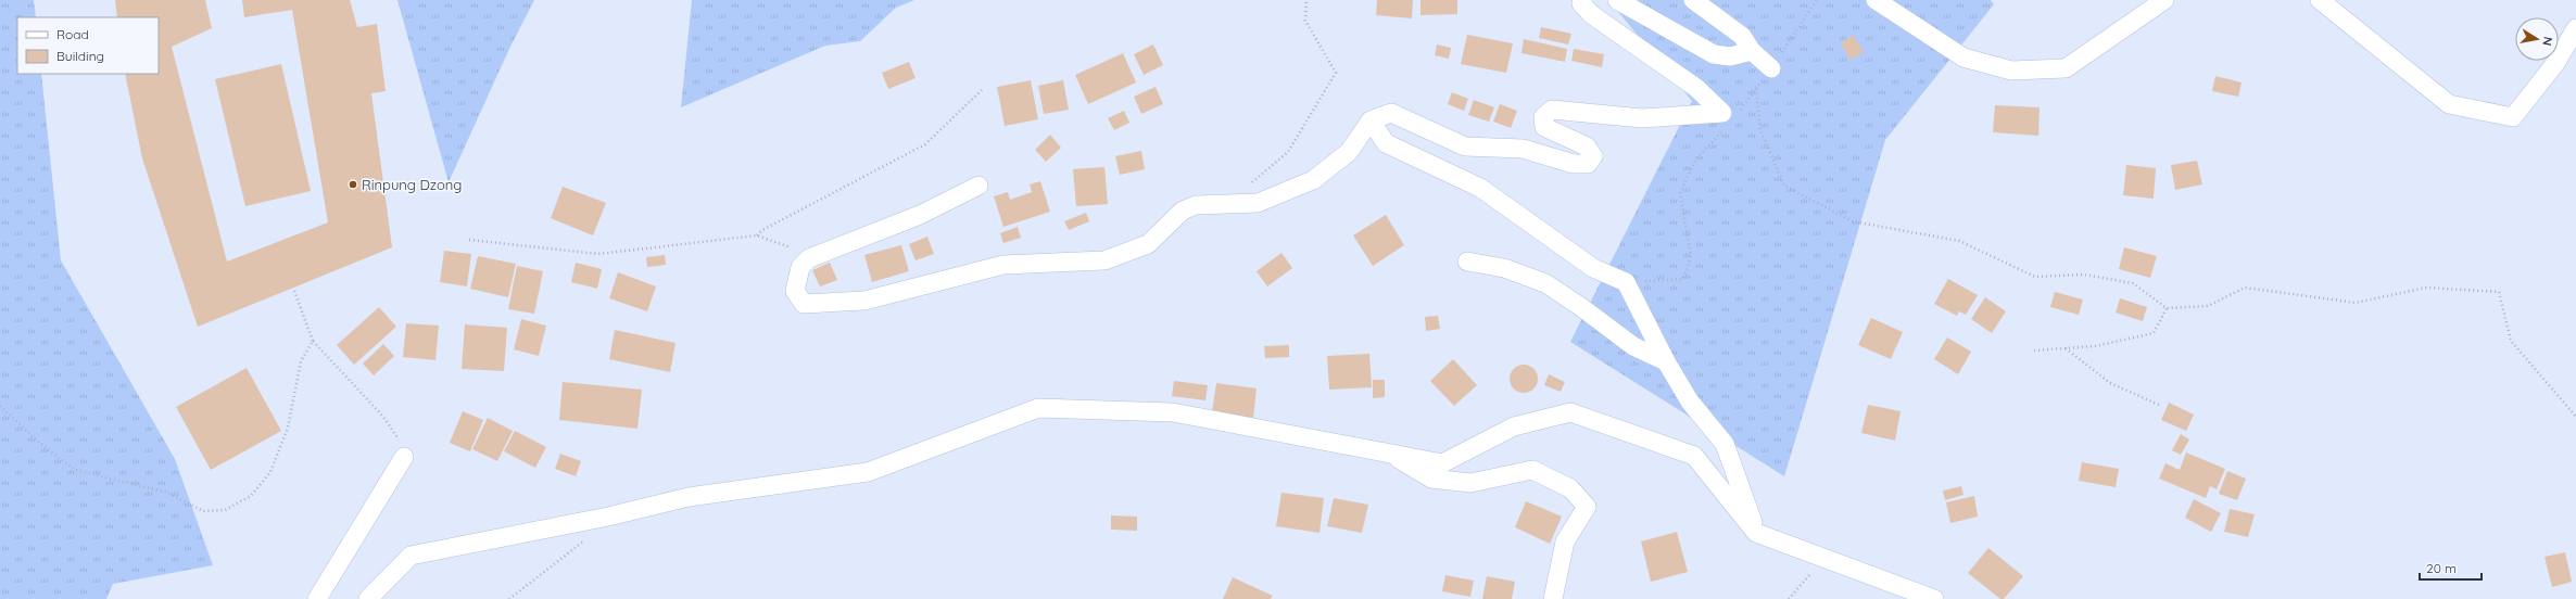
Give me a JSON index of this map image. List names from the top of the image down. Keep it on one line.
{"places":["Rinpung Dzong"],"legend":["Road","Building"],"scale_bar":"20 m","north":"right"}
